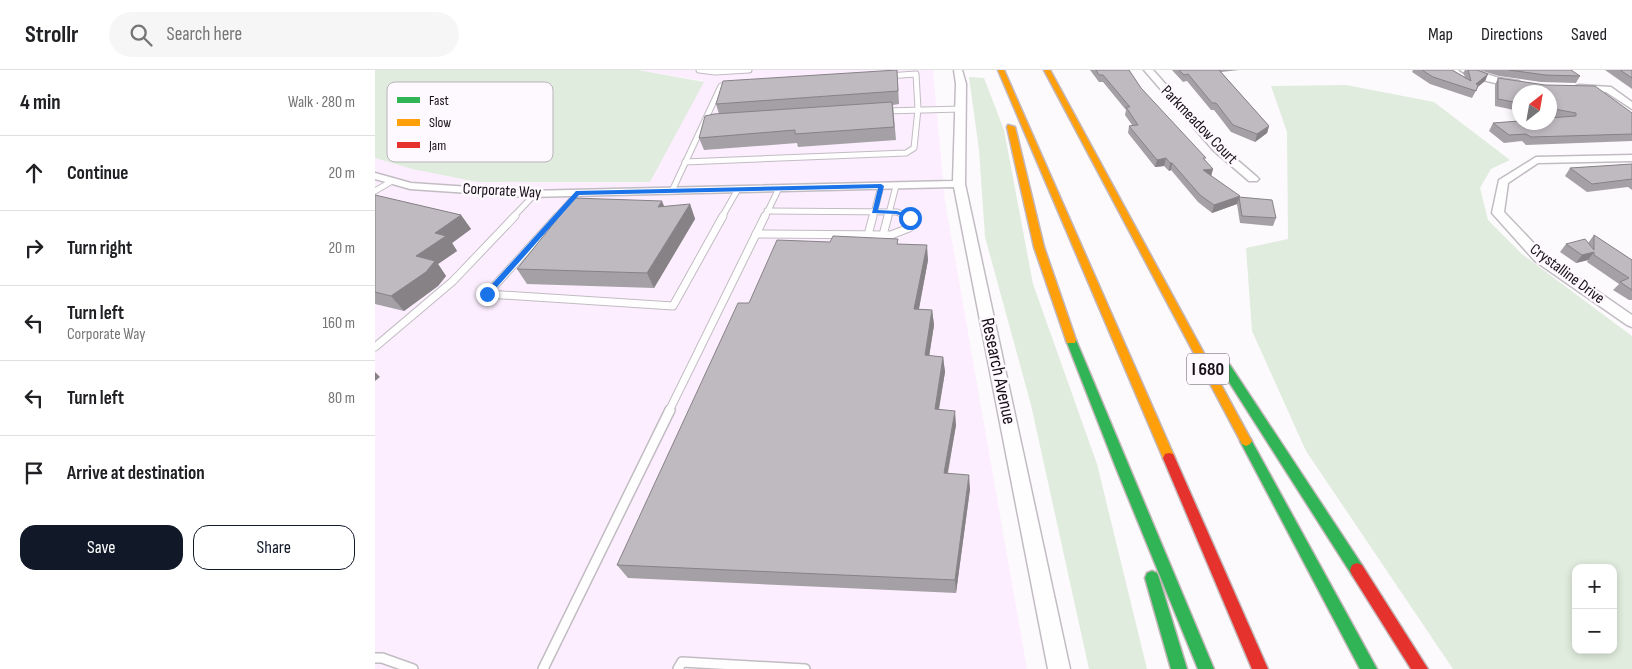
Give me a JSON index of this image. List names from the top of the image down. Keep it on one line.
{"streets":{"highway":["I 680"],"street":["Parkmeadow Court","Corporate Way","Crystalline Drive","Research Avenue"]},"crossings":[["Corporate Way","Research Avenue"]],"legend":["Fast","Slow","Jam"],"north":"top right","page":{"header":"Strollr","search":"Search here","nav":["Map","Directions","Saved"],"heading":["4 min","Walk · 280 m"],"list":[["Continue","20 m"],["Turn right","20 m"],["Turn left","Corporate Way","160 m"],["Turn left","80 m"],"Arrive at destination"],"buttons":["Save","Share"],"map_buttons":["+","−"]}}
